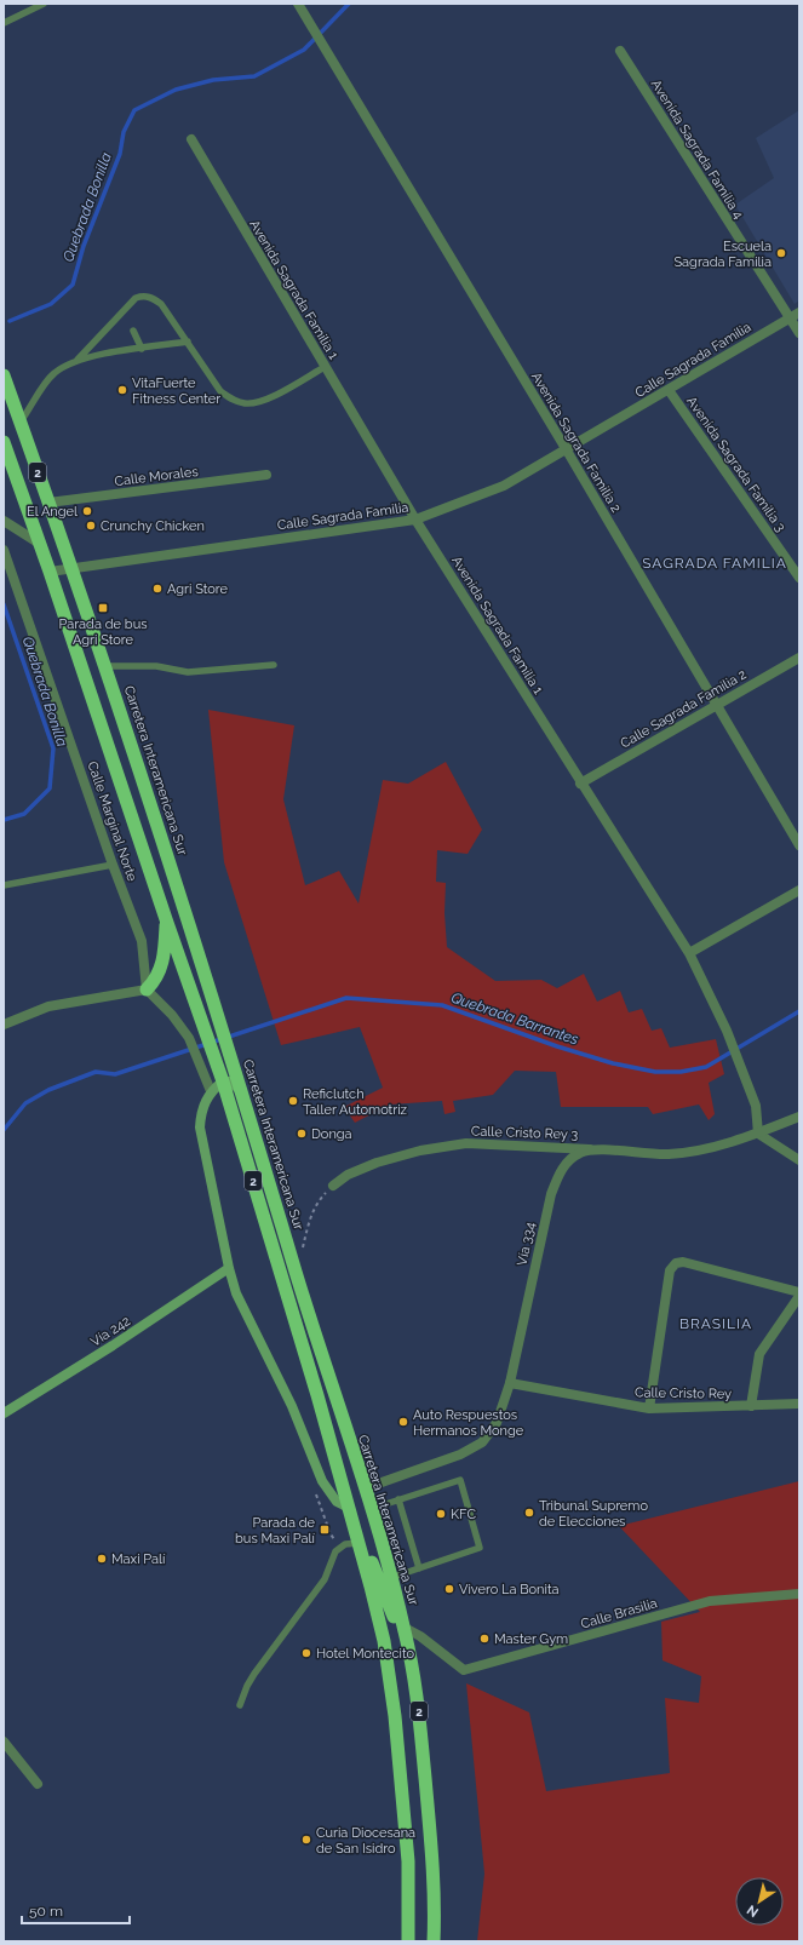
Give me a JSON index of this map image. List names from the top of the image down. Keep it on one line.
{"streets":{"highway":["2","Carretera Interamericana Sur"],"main road":["Vía 242"],"street":["Avenida Sagrada Familia 4","Avenida Sagrada Familia 1","Calle Sagrada Familia","Avenida Sagrada Familia 2","Avenida Sagrada Familia 3","Calle Morales","Calle Sagrada Familia 2","Calle Marginal Norte","Calle Cristo Rey 3","Vía 334","Calle Cristo Rey","Calle Brasilia"]},"crossings":[["Avenida Sagrada Familia 4","Calle Sagrada Familia"],["Avenida Sagrada Familia 1","Calle Sagrada Familia"],["Avenida Sagrada Familia 1","Calle Sagrada Familia 2"],["Calle Sagrada Familia","Avenida Sagrada Familia 2"],["Calle Sagrada Familia","Avenida Sagrada Familia 3"],["Calle Sagrada Familia","2"],["Calle Sagrada Familia","Carretera Interamericana Sur"],["Avenida Sagrada Familia 2","Calle Sagrada Familia 2"],["Calle Morales","Carretera Interamericana Sur"],["Carretera Interamericana Sur","Vía 334"],["Carretera Interamericana Sur","Calle Brasilia"],["Calle Cristo Rey 3","Vía 334"],["Vía 334","Calle Cristo Rey"]],"districts":["SAGRADA FAMILIA","BRASILIA"],"water":["Quebrada Bonilla","Quebrada Barrantes"],"places":{"other":["Escuela Sagrada Familia","VitaFuerte Fitness Center","El Angel","Crunchy Chicken","Agri Store","Reficlutch Taller Automotriz","Donga","Auto Respuestos Hermanos Monge","Tribunal Supremo de Elecciones","KFC","Maxi Palí","Vivero La Bonita","Master Gym","Hotel Montecito","Curia Diocesana de San Isidro"],"transit":["Parada de bus Agri Store","Parada de bus Maxi Palí"]},"scale_bar":"50 m","north":"bottom left"}
